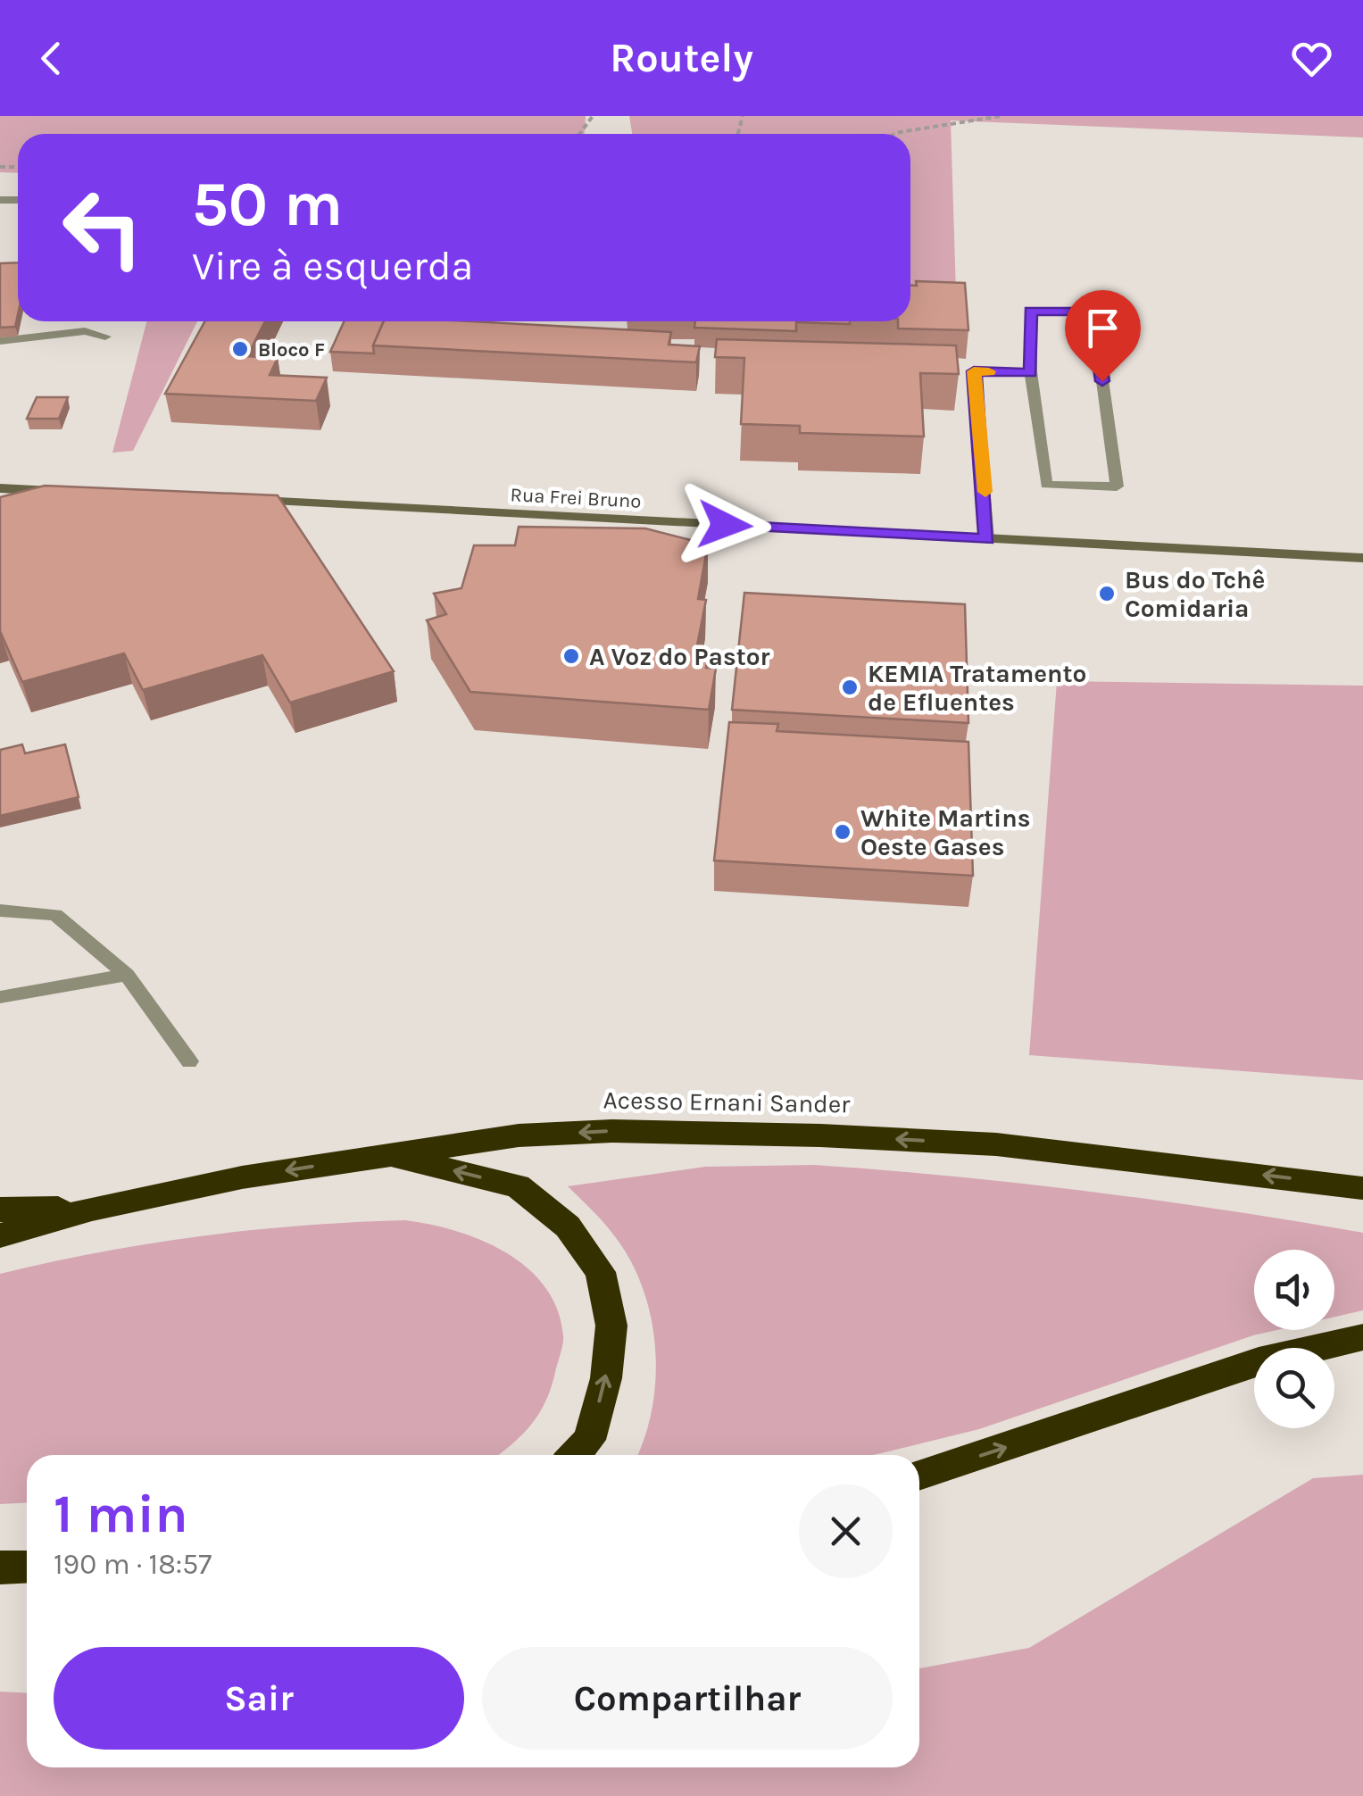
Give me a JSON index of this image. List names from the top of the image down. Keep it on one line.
{"streets":{"highway":["Acesso Ernani Sander"],"street":["Rua Frei Bruno"]},"one_way":["Acesso Ernani Sander"],"places":["Bloco F","Bus do Tchê Comidaria","A Voz do Pastor","KEMIA Tratamento de Efluentes","White Martins Oeste Gases"],"page":{"header":"Routely","turn":["50 m","Vire à esquerda"],"heading":["1 min","190 m · 18:57"],"buttons":["Sair","Compartilhar"]}}
